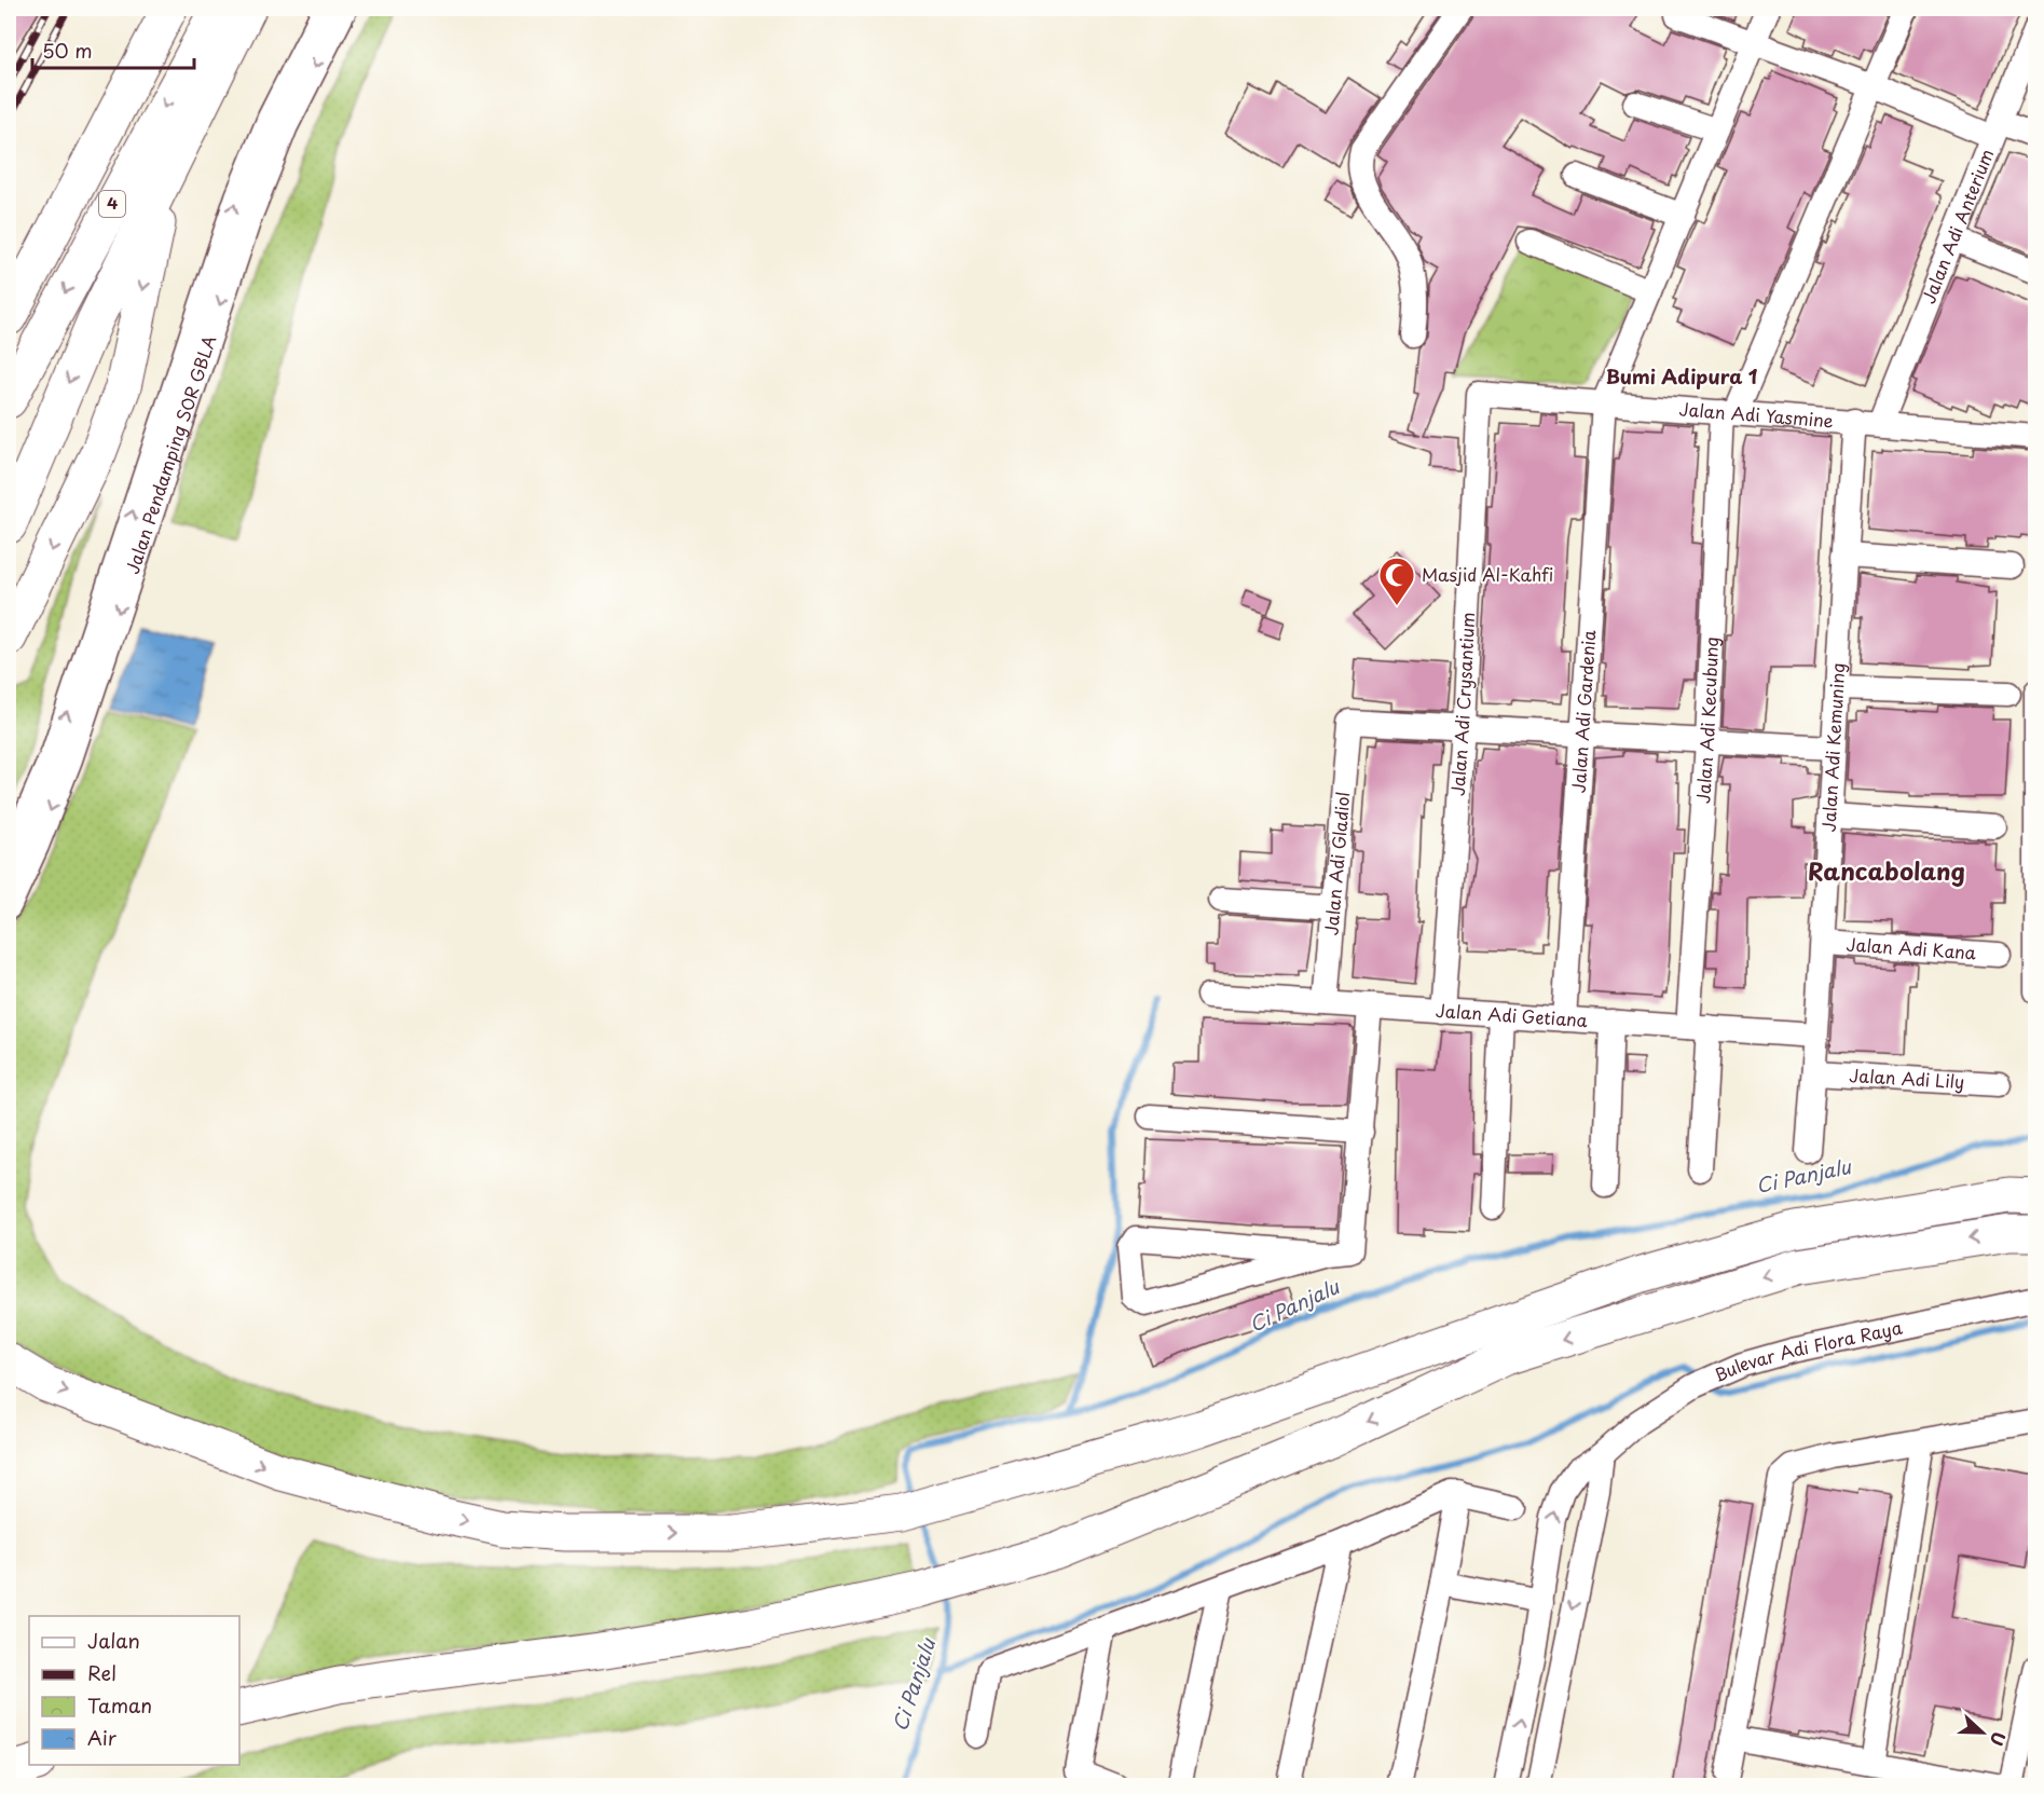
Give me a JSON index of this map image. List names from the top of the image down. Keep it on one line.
{"streets":{"highway":["4"],"street":["Jalan Adi Anterium","Jalan Adi Yasmine","Jalan Pendamping SOR GBLA","Jalan Adi Crysantium","Jalan Adi Gardenia","Jalan Adi Kecubung","Jalan Adi Kemuning","Jalan Adi Gladiol","Jalan Adi Kana","Jalan Adi Getiana","Jalan Adi Lily","Bulevar Adi Flora Raya"]},"crossings":[["Jalan Adi Anterium","Jalan Adi Yasmine"],["Jalan Adi Yasmine","Jalan Adi Crysantium"],["Jalan Adi Yasmine","Jalan Adi Gardenia"],["Jalan Adi Yasmine","Jalan Adi Kecubung"],["Jalan Adi Yasmine","Jalan Adi Kemuning"],["Jalan Adi Crysantium","Jalan Adi Gladiol"],["Jalan Adi Crysantium","Jalan Adi Getiana"],["Jalan Adi Gardenia","Jalan Adi Getiana"],["Jalan Adi Kecubung","Jalan Adi Getiana"],["Jalan Adi Kemuning","Jalan Adi Kana"],["Jalan Adi Kemuning","Jalan Adi Getiana"],["Jalan Adi Kemuning","Jalan Adi Lily"],["Jalan Adi Gladiol","Jalan Adi Getiana"]],"districts":["Bumi Adipura 1","Rancabolang"],"water":["Ci Panjalu"],"places":{"mosque":["Masjid Al-Kahfi"]},"legend":["Jalan","Rel","Taman","Air"],"scale_bar":"50 m","north":"right"}
